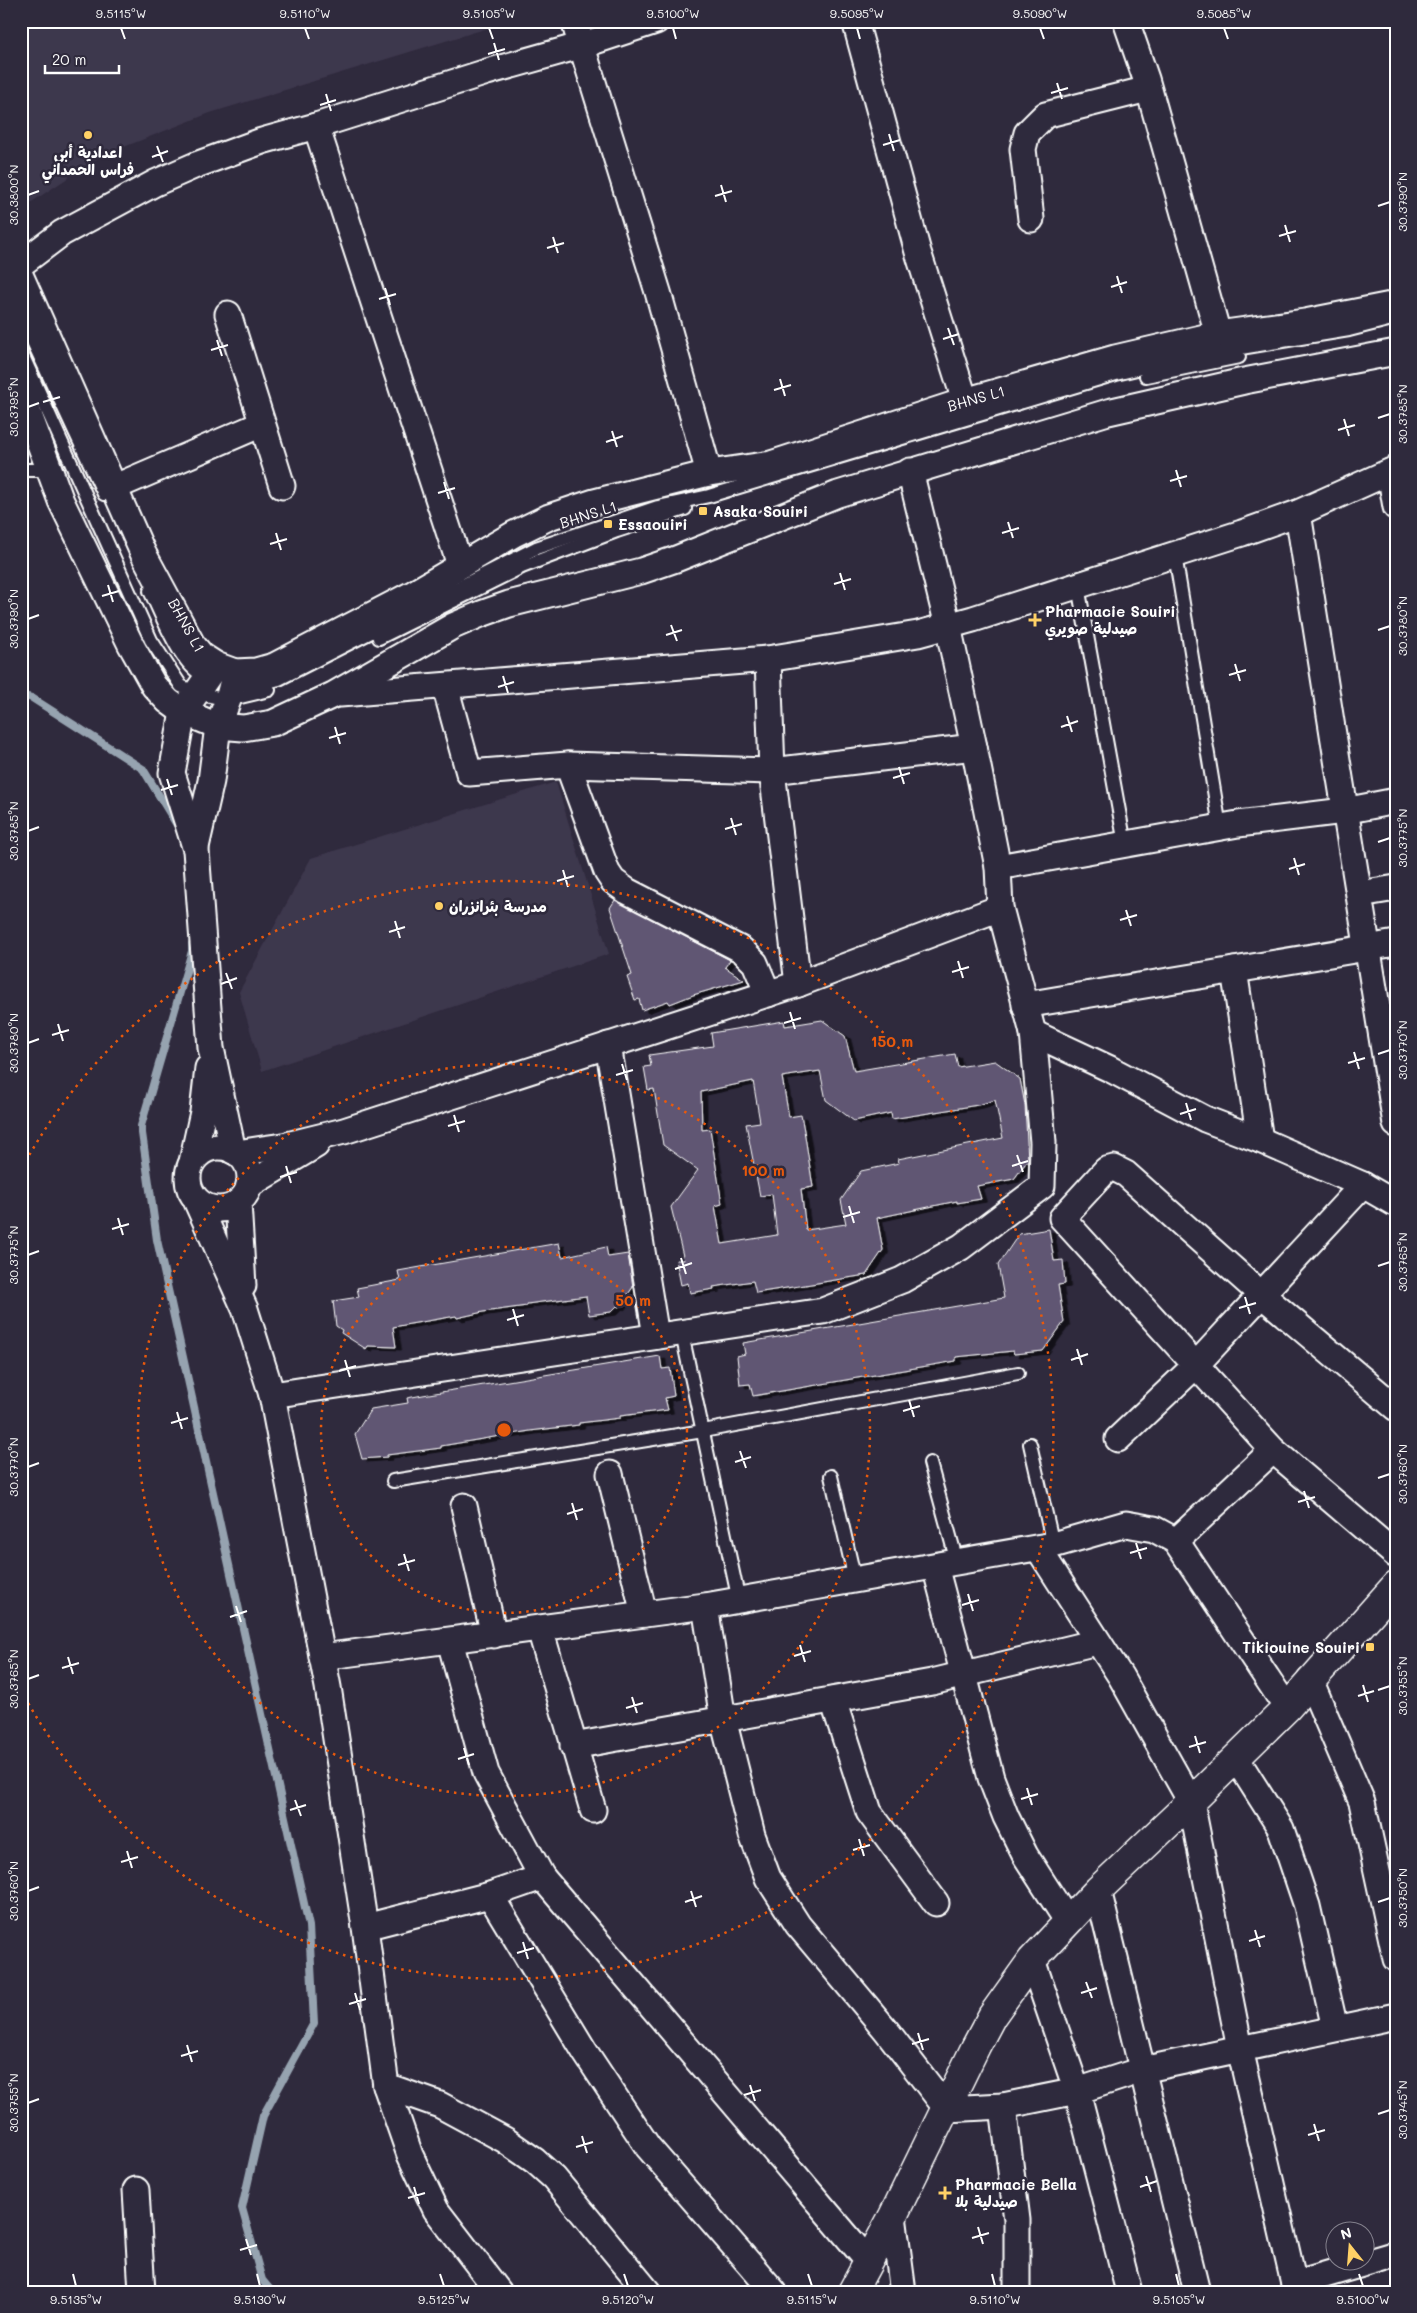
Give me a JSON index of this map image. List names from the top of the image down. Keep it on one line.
{"streets":{"lane":["BHNS L1"]},"places":{"other":["اعدادية أبي فراس الحمداني","مدرسة بئرانزران"],"transit":["Asaka Souiri","Essaouiri","Tikiouine Souiri"],"health":["Pharmacie Souiri صيدلية صويري","Pharmacie Bella صيدلية بلا"]},"scale_bar":"20 m","north":"top","coordinates":["9.5115°W","9.5110°W","9.5105°W","9.5100°W","9.5095°W","9.5090°W","9.5085°W","30.3800°N","30.3790°N","30.3795°N","30.3785°N","30.3780°N","30.3775°N","30.3770°N","30.3765°N","30.3760°N","30.3755°N","30.3750°N","30.3745°N","9.5135°W","9.5130°W","9.5125°W","9.5120°W"],"rings":["150 m","100 m","50 m"]}
